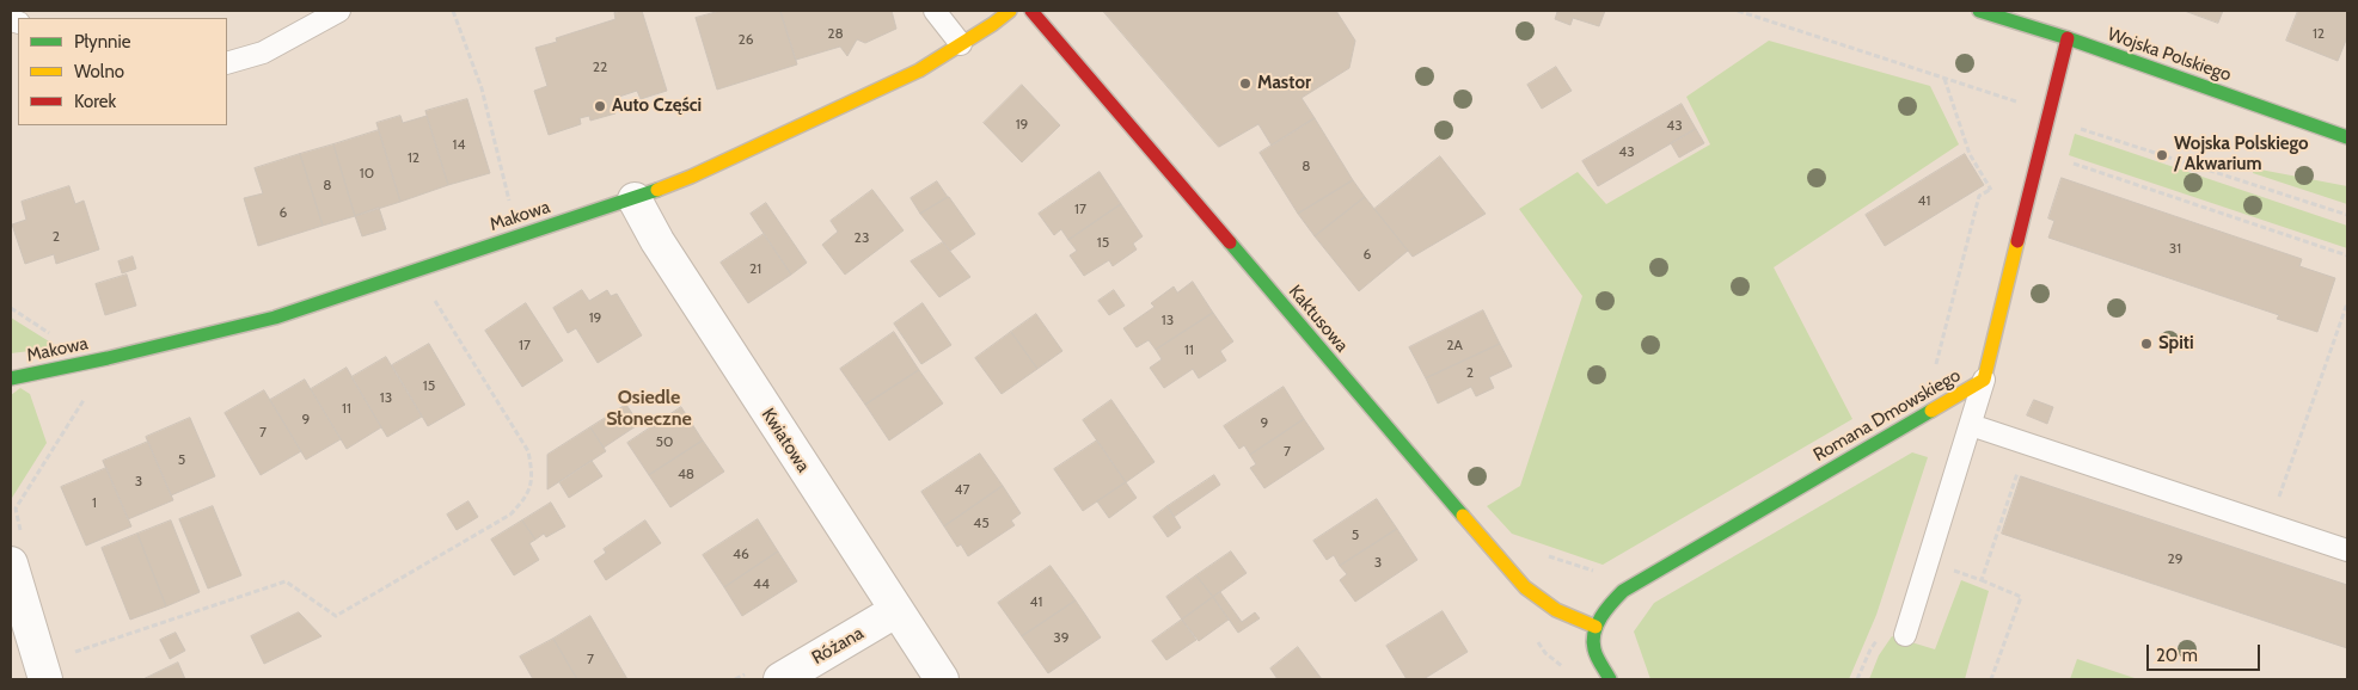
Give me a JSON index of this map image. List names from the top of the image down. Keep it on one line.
{"streets":{"street":["Wojska Polskiego","Makowa","Kaktusowa","Romana Dmowskiego","Kwiatowa","Różana"]},"crossings":[["Wojska Polskiego","Romana Dmowskiego"],["Makowa","Kwiatowa"],["Kaktusowa","Romana Dmowskiego"],["Kwiatowa","Różana"]],"districts":["Osiedle Słoneczne"],"places":["Mastor","Auto Części","Wojska Polskiego / Akwarium","Spiti"],"house_numbers":["28","12","26","22","19","43","14","43","12","8","10","8","41","17","6","2","23","15","31","6","21","19","13","17","2A","11","2","15","13","11","9","9","7","50","7","5","48","3","47","1","45","5","46","29","3","44","41","39","7"],"legend":["Płynnie","Wolno","Korek"],"scale_bar":"20 m"}
